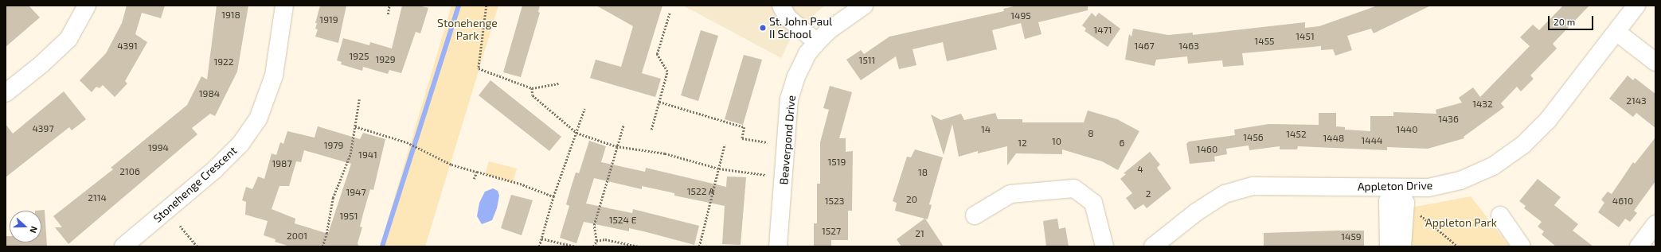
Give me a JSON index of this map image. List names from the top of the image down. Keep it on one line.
{"streets":{"street":["Beaverpond Drive","Stonehenge Crescent","Appleton Drive"]},"parks":["Stonehenge Park","Appleton Park"],"places":["St. John Paul II School"],"house_numbers":["1918","1495","1919","1471","1451","1455","4391","1467","1463","1925","1929","1511","1922","1984","2143","1432","1436","4397","14","1440","8","1452","1456","1448","1444","10","12","6","1979","1994","1460","1941","1519","1987","4","2106","18","1522 A","1947","2","2114","20","1523","4610","1951","1524 E","1527","21","2001","1459"],"scale_bar":"20 m","north":"right"}
